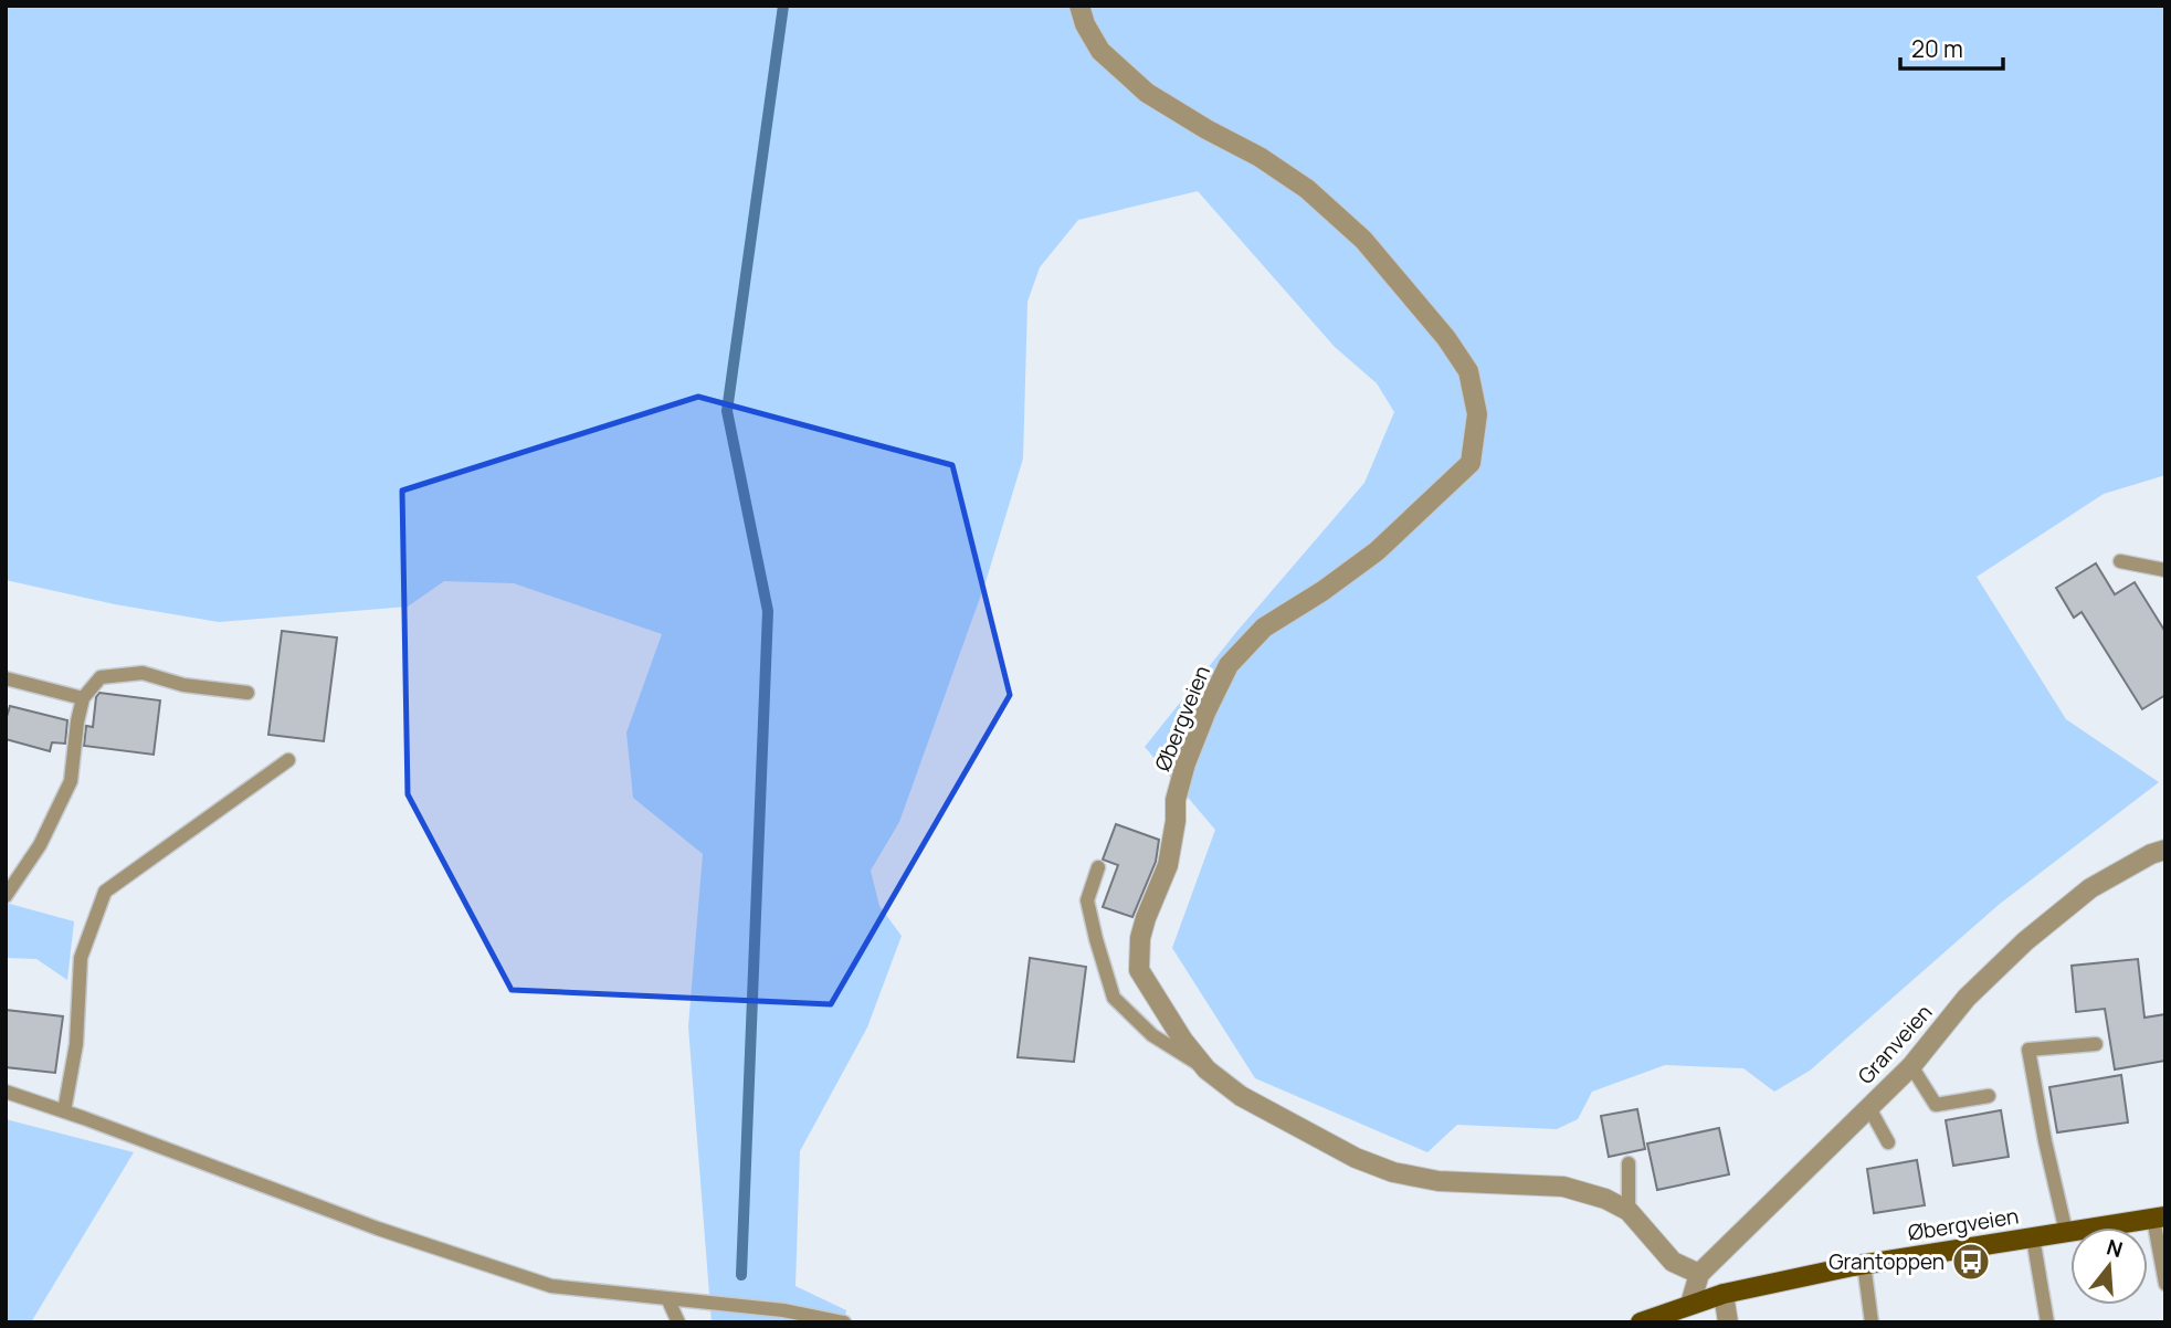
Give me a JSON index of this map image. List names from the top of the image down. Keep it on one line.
{"streets":{"main road":["Øbergveien"],"street":["Granveien"]},"crossings":[["Øbergveien","Granveien"]],"places":{"bus stop":["Grantoppen"]},"scale_bar":"20 m","north":"top"}
